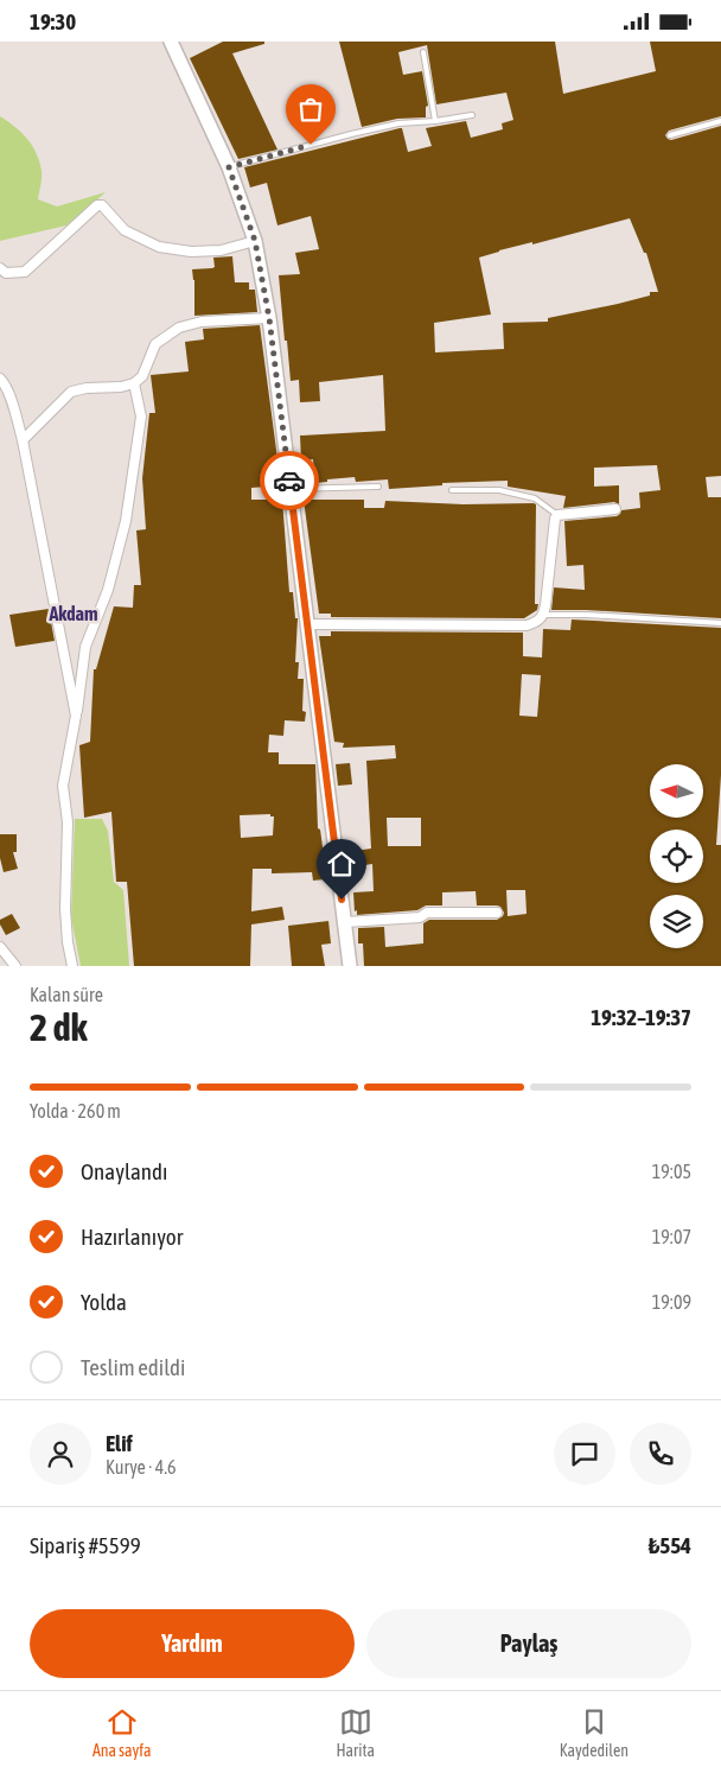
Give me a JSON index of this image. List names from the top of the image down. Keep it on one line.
{"districts":["Akdam"],"north":"left","page":{"status":"19:30","heading":["2 dk","Kalan süre","19:32–19:37"],"panel":["Elif","Kurye · 4.6","Sipariş #5599","₺554"],"bar":"Yolda · 260 m","list":[["Onaylandı","19:05"],["Hazırlanıyor","19:07"],["Yolda","19:09"],"Teslim edildi"],"buttons":["Yardım","Paylaş"],"tabs":["Ana sayfa","Harita","Kaydedilen"]}}
